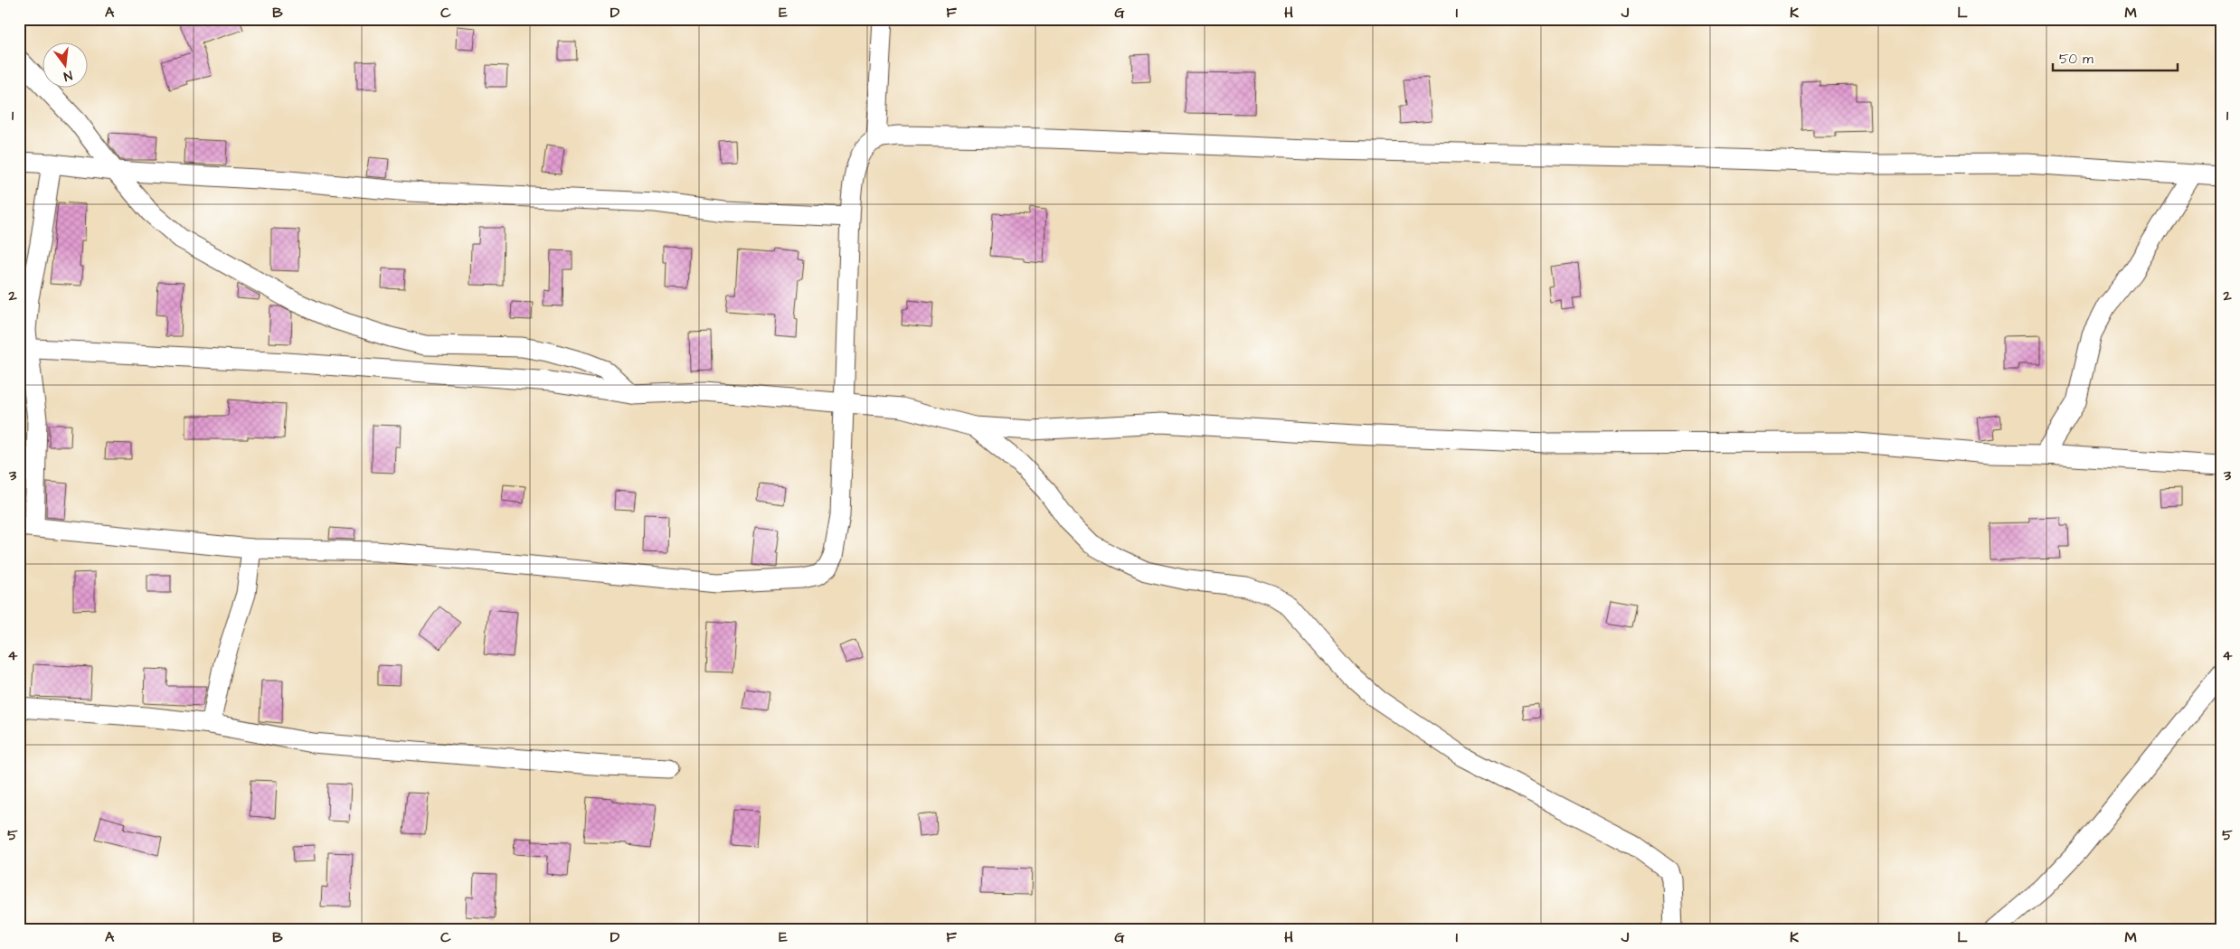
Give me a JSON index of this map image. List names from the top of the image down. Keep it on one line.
{"scale_bar":"50 m","north":"bottom","grid":{"columns":["A","B","C","D","E","F","G","H","I","J","K","L","M"],"rows":["1","2","3","4","5"]}}
